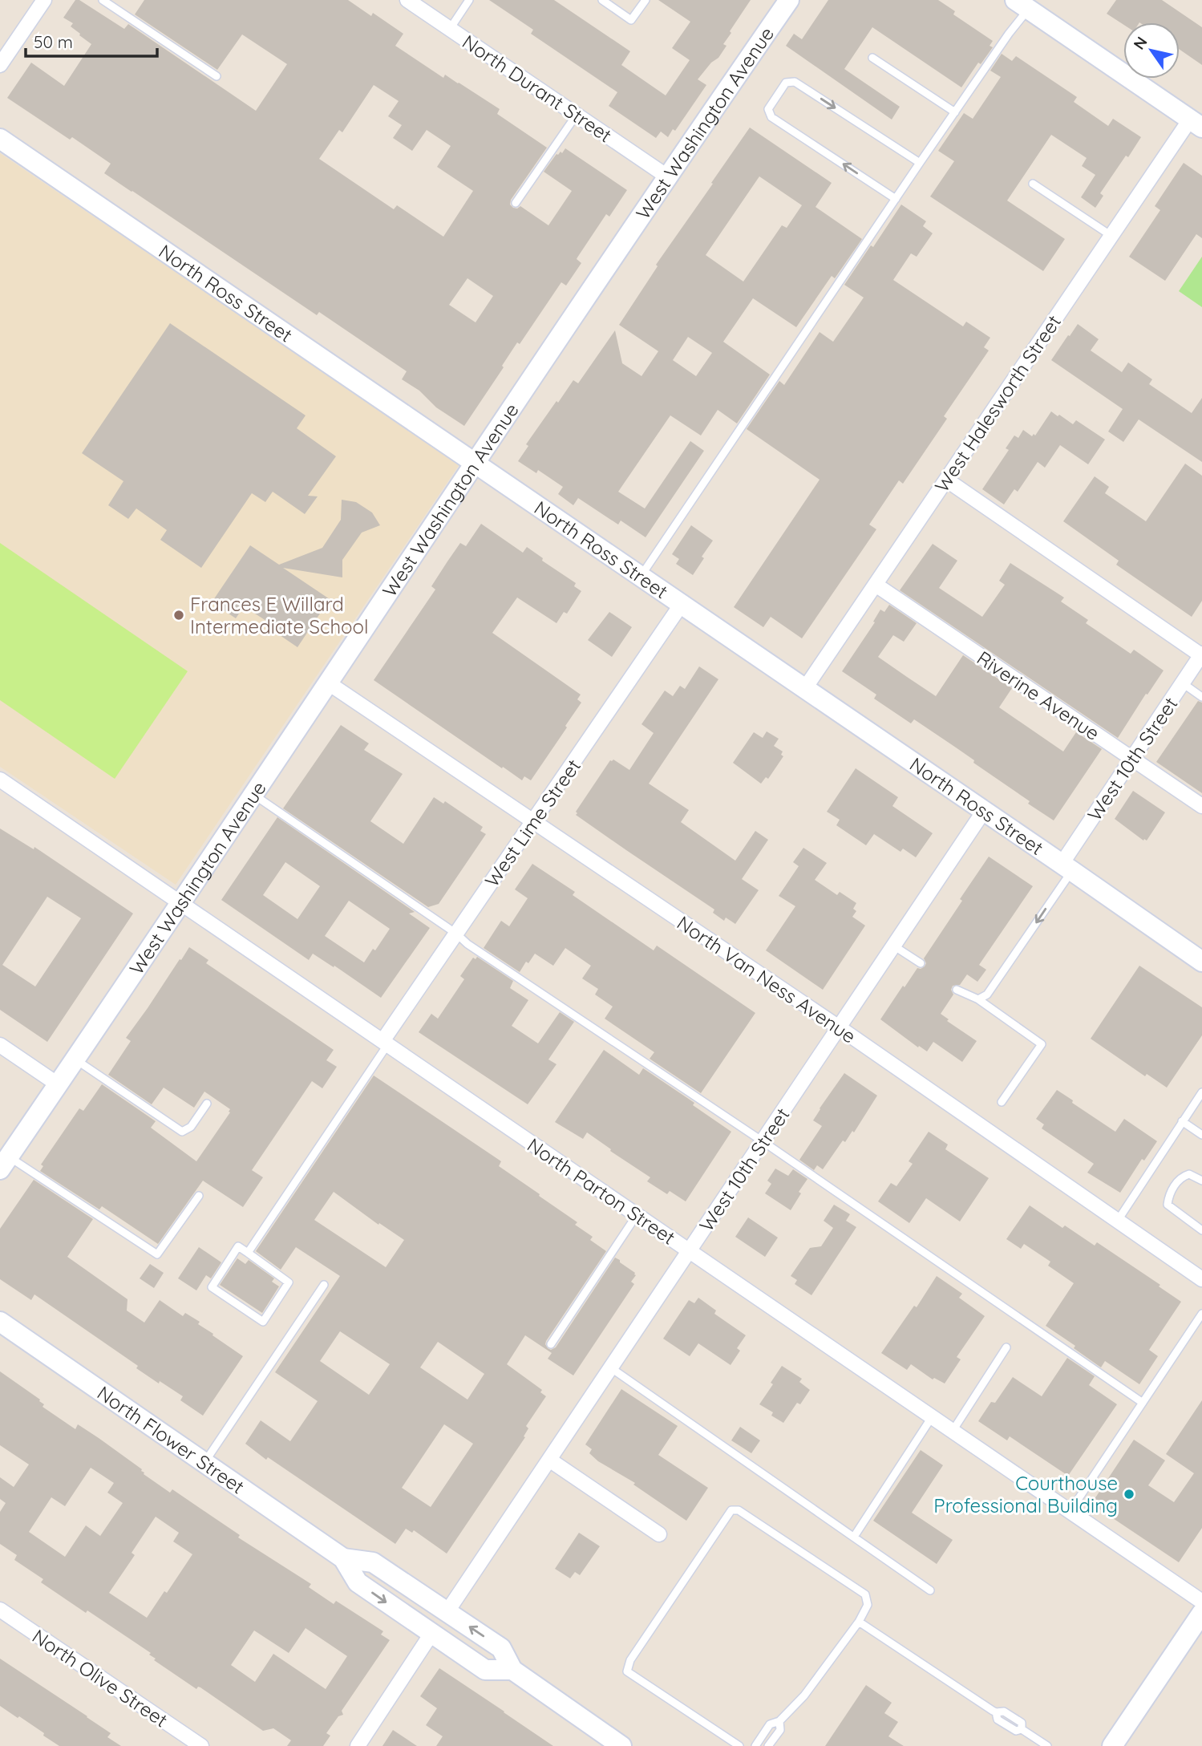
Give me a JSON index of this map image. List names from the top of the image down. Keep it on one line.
{"streets":{"street":["North Durant Street","West Washington Avenue","North Ross Street","West Halesworth Street","Riverine Avenue","West 10th Street","West Lime Street","North Van Ness Avenue","North Parton Street","North Flower Street","North Olive Street"]},"crossings":[["North Durant Street","West Washington Avenue"],["West Washington Avenue","North Ross Street"],["West Washington Avenue","North Van Ness Avenue"],["West Washington Avenue","North Parton Street"],["North Ross Street","West Halesworth Street"],["North Ross Street","West 10th Street"],["North Ross Street","West Lime Street"],["West Halesworth Street","Riverine Avenue"],["Riverine Avenue","West 10th Street"],["West 10th Street","North Van Ness Avenue"],["West 10th Street","North Parton Street"],["West 10th Street","North Flower Street"],["West Lime Street","North Van Ness Avenue"],["West Lime Street","North Parton Street"]],"places":["Frances E Willard Intermediate School","Courthouse Professional Building"],"scale_bar":"50 m","north":"top left"}
